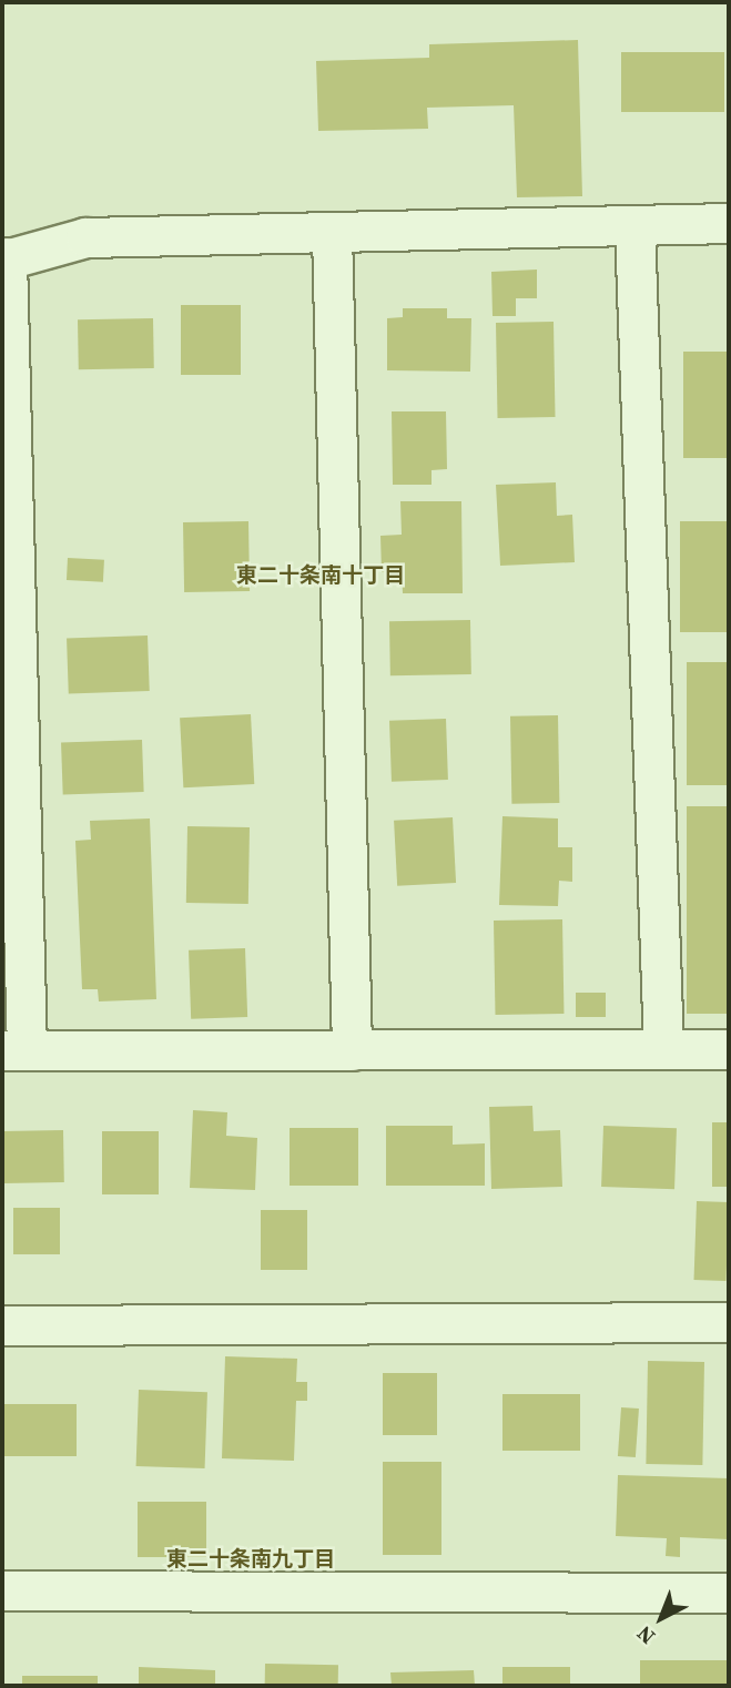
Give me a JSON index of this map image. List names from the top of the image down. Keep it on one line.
{"districts":["東二十条南十丁目","東二十条南九丁目"],"north":"bottom left"}
